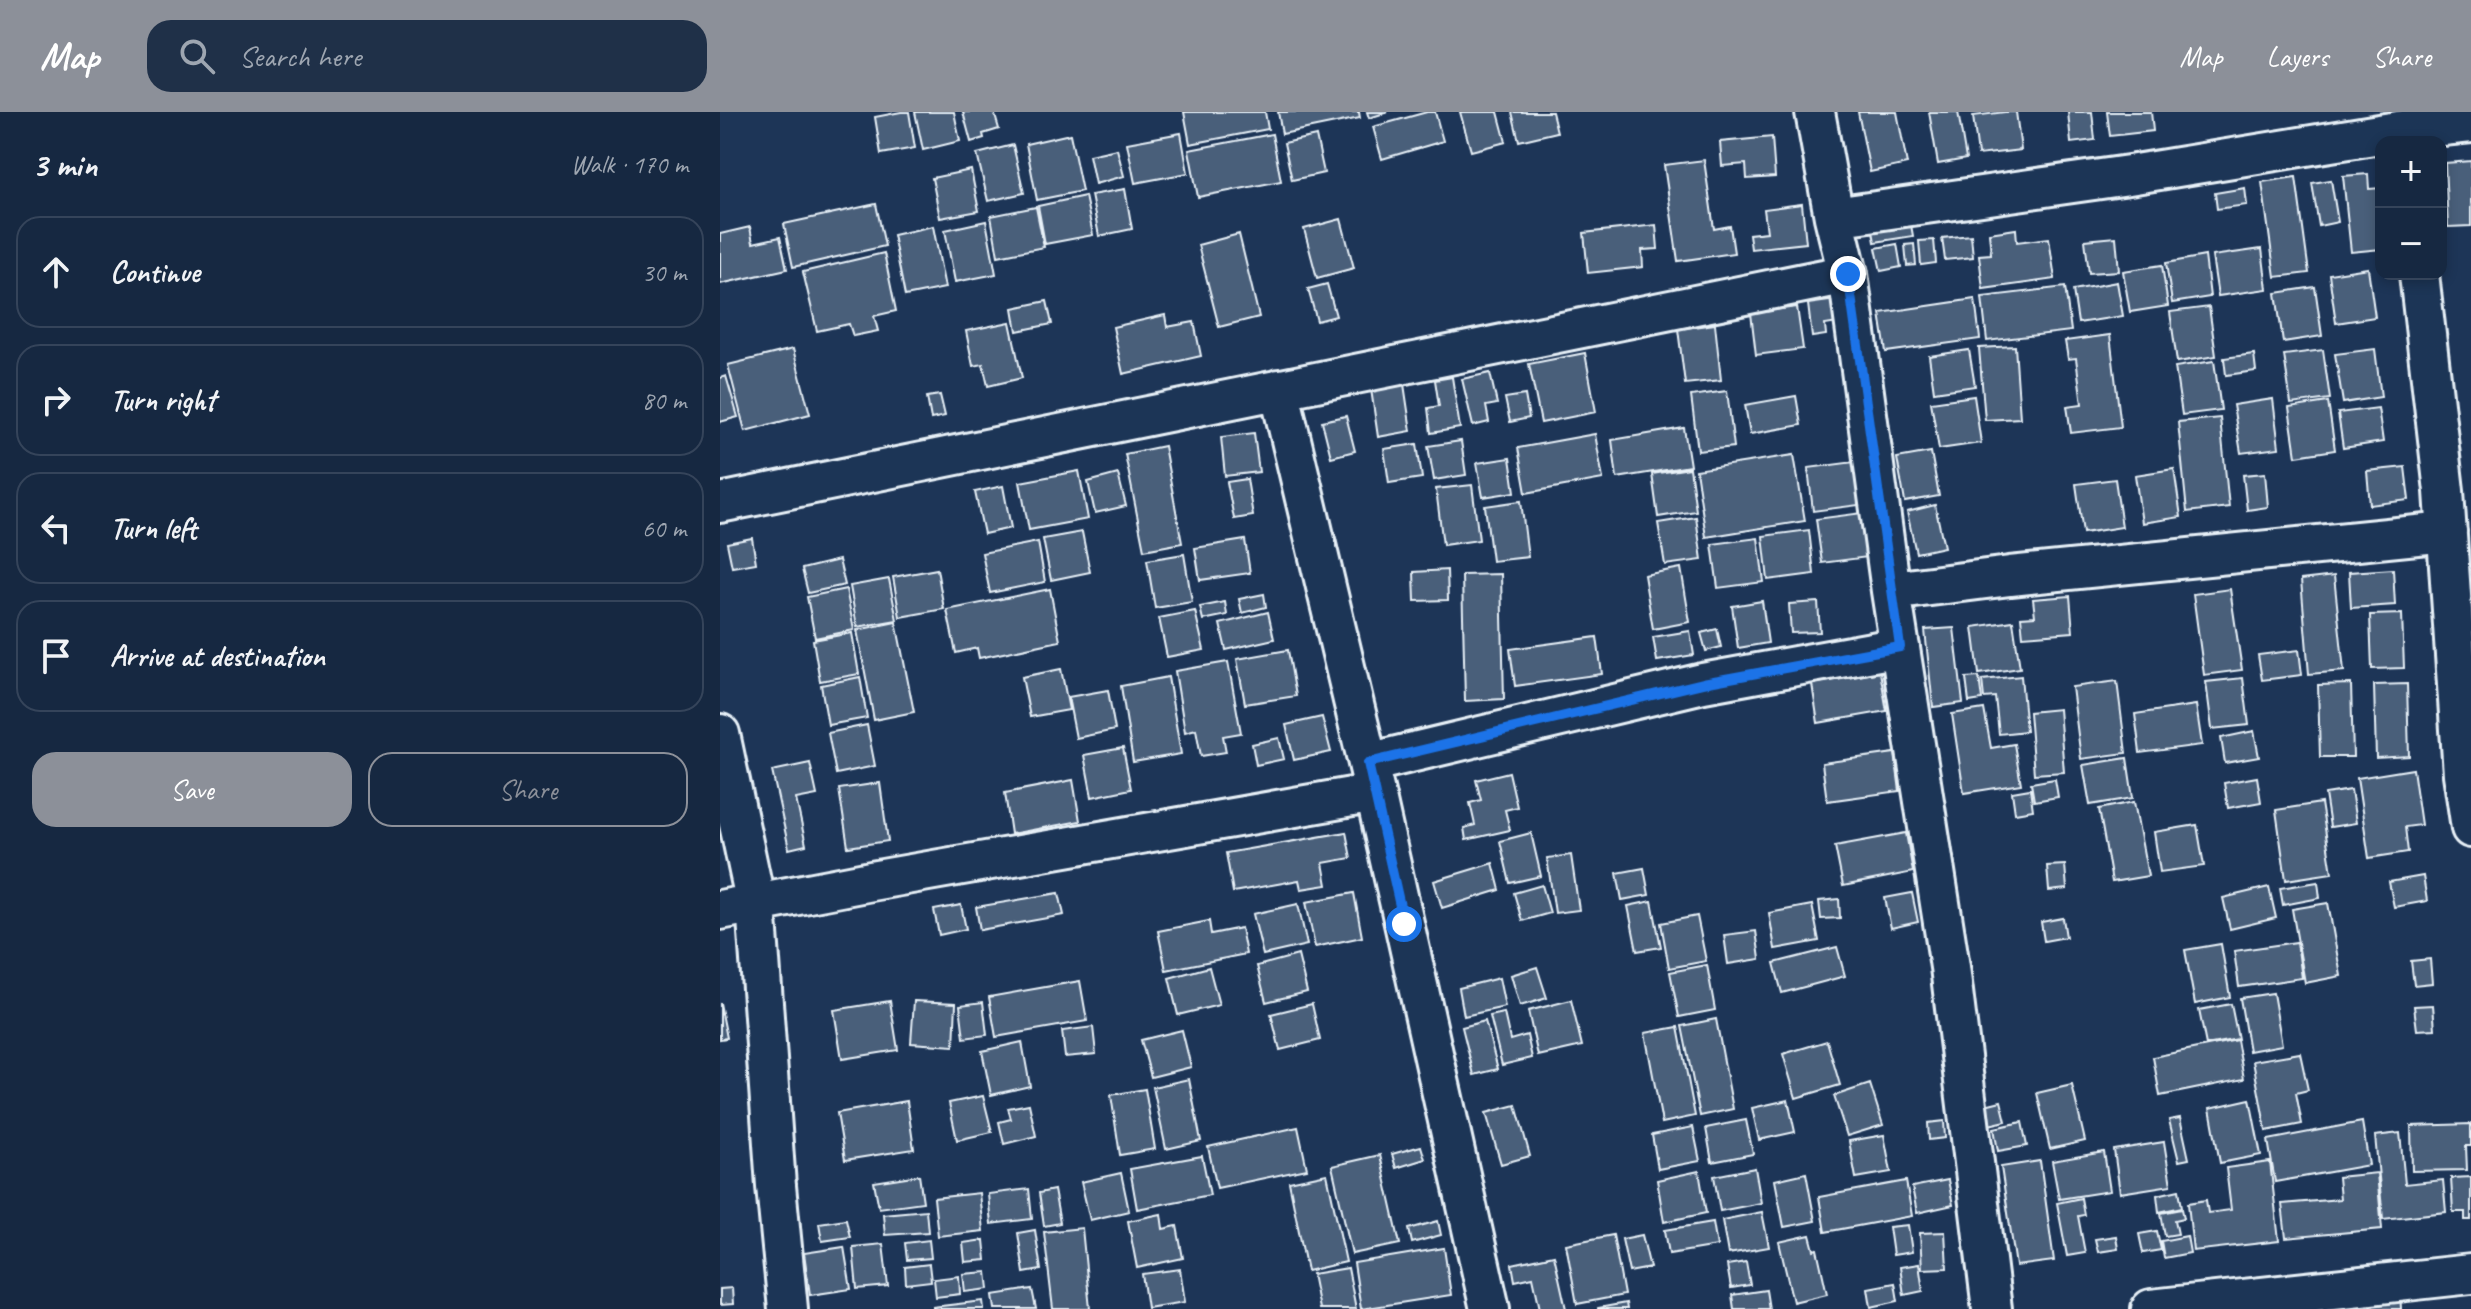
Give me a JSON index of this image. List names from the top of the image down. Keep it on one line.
{"page":{"header":"Map","search":"Search here","nav":["Map","Layers","Share"],"heading":["3 min","Walk · 170 m"],"map_buttons":["+","−"],"list":[["Continue","30 m"],["Turn right","80 m"],["Turn left","60 m"],"Arrive at destination"],"buttons":["Save","Share"]}}
